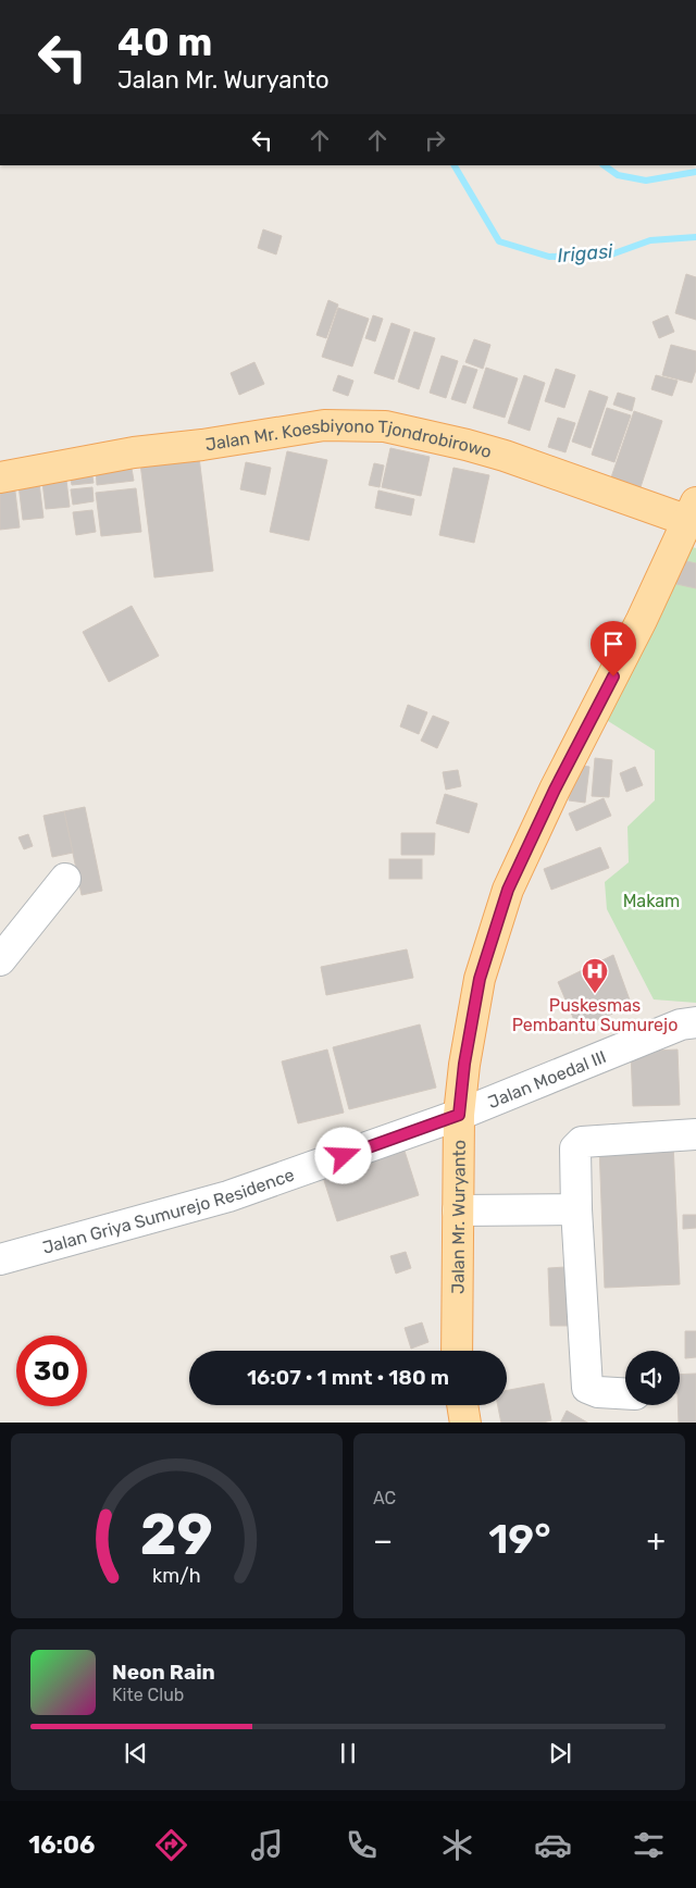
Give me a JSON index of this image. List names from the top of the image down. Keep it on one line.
{"streets":{"main road":["Jalan Mr. Koesbiyono Tjondrobirowo","Jalan Mr. Wuryanto"],"street":["Jalan Moedal III","Jalan Griya Sumurejo Residence"]},"crossings":[["Jalan Mr. Koesbiyono Tjondrobirowo","Jalan Mr. Wuryanto"],["Jalan Moedal III","Jalan Griya Sumurejo Residence"],["Jalan Moedal III","Jalan Mr. Wuryanto"],["Jalan Griya Sumurejo Residence","Jalan Mr. Wuryanto"]],"water":["Irigasi"],"parks":["Makam"],"places":{"hospital":["Puskesmas Pembantu Sumurejo"]},"page":{"turn":["40 m","Jalan Mr. Wuryanto"],"limit":"30","trip":"16:07 · 1 mnt · 180 m","tile":"AC","heat":["−","19°","+"],"song":["Neon Rain","Kite Club"],"tabs":"16:06","gauge":["29","km/h"]}}
